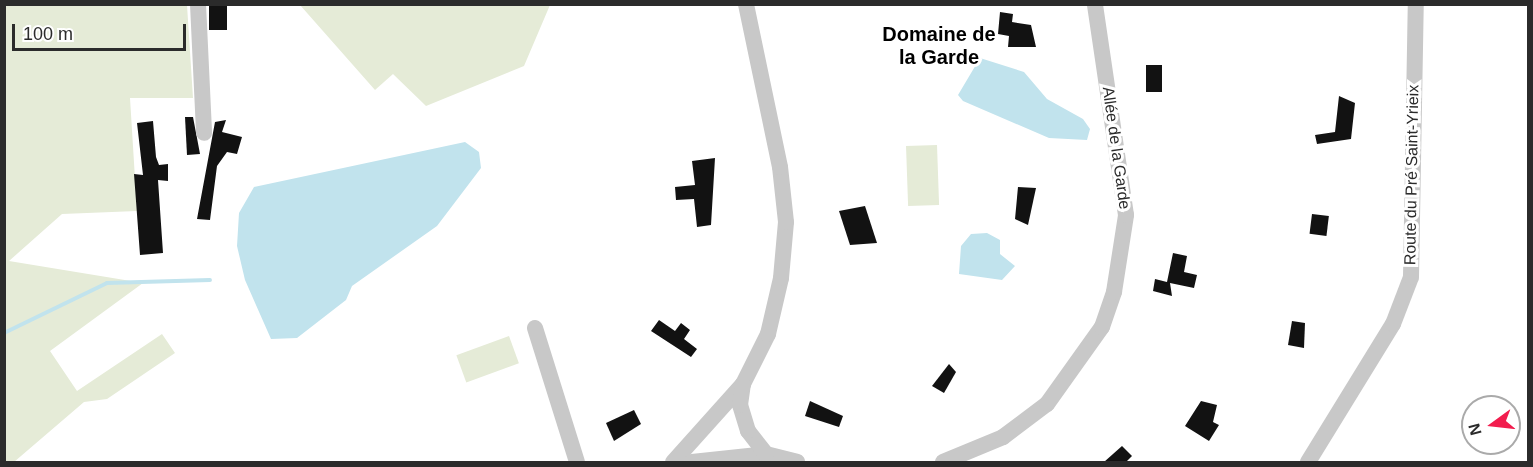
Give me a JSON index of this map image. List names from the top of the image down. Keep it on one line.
{"streets":{"street":["Allée de la Garde","Route du Pré Saint-Yrieix"]},"districts":["Domaine de la Garde"],"scale_bar":"100 m","north":"left"}
